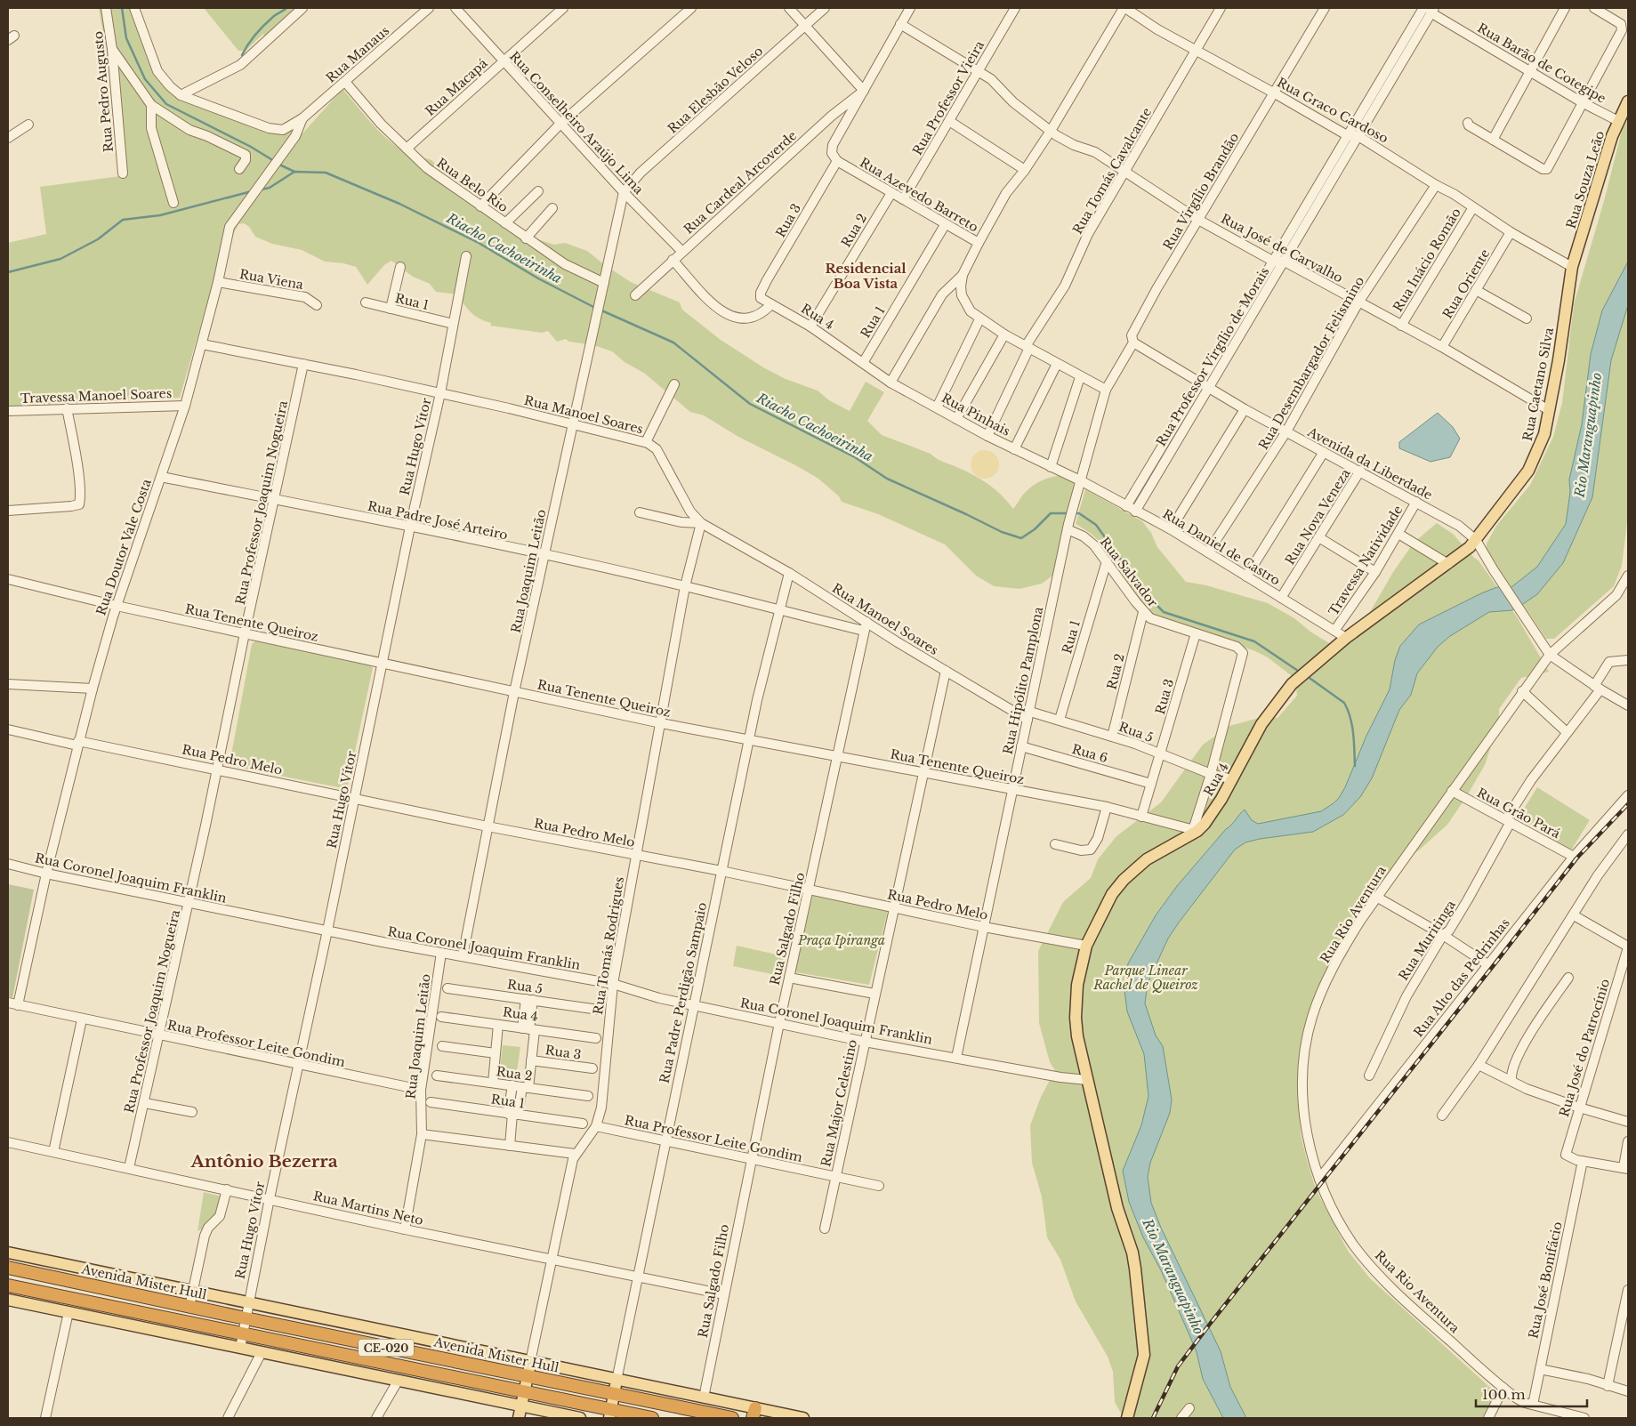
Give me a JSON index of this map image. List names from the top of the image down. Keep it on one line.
{"streets":{"highway":["Avenida Mister Hull","CE-020"],"main road":["Rua Souza Leão","Rua 4","Rua Caetano Silva","Rua Tomás Rodrigues","Rua Padre Perdigão Sampaio"],"street":["Rua Manaus","Rua Barão de Cotegipe","Rua Macapá","Rua Elesbão Veloso","Rua Pedro Augusto","Rua Professor Vieira","Rua Graco Cardoso","Rua Conselheiro Araújo Lima","Rua Tomás Cavalcante","Rua Cardeal Arcoverde","Rua Belo Rio","Rua Virgílio Brandão","Rua Azevedo Barreto","Rua 3","Rua 2","Rua José de Carvalho","Rua Inácio Romão","Rua Viena","Rua Oriente","Rua 1","Rua Professor Virgílio de Morais","Rua Desembargador Felismino","Travessa Manoel Soares","Rua Manoel Soares","Rua Pinhais","Rua Hugo Vítor","Avenida da Liberdade","Rua Professor Joaquim Nogueira","Rua Nova Veneza","Rua Padre José Arteiro","Rua Doutor Vale Costa","Rua Daniel de Castro","Travessa Natividade","Rua Joaquim Leitão","Rua Salvador","Rua Tenente Queiroz","Rua Hipólito Pamplona","Rua 5","Rua 6","Rua Pedro Melo","Rua Grão Pará","Rua Coronel Joaquim Franklin","Rua Rio Aventura","Rua Salgado Filho","Rua Muritinga","Rua Alto das Pedrinhas","Rua Professor Leite Gondim","Rua José do Patrocínio","Rua Major Celestino","Rua Martins Neto","Rua José Bonifácio"]},"crossings":[["Rua Manaus","Rua Belo Rio"],["Rua Manaus","Rua Doutor Vale Costa"],["Rua Barão de Cotegipe","Rua Souza Leão"],["Rua Barão de Cotegipe","Rua Professor Virgílio de Morais"],["Rua Macapá","Rua Conselheiro Araújo Lima"],["Rua Macapá","Rua Belo Rio"],["Rua Elesbão Veloso","Rua Conselheiro Araújo Lima"],["Rua Elesbão Veloso","Rua Joaquim Leitão"],["Rua Professor Vieira","Rua Azevedo Barreto"],["Rua Professor Vieira","Rua José de Carvalho"],["Rua Graco Cardoso","Rua Tomás Cavalcante"],["Rua Graco Cardoso","Rua Souza Leão"],["Rua Graco Cardoso","Rua Virgílio Brandão"],["Rua Graco Cardoso","Rua Inácio Romão"],["Rua Graco Cardoso","Rua Oriente"],["Rua Graco Cardoso","Rua Professor Virgílio de Morais"],["Rua Graco Cardoso","Rua Desembargador Felismino"],["Rua Graco Cardoso","Rua Caetano Silva"],["Rua Conselheiro Araújo Lima","Rua Cardeal Arcoverde"],["Rua Conselheiro Araújo Lima","Rua Joaquim Leitão"],["Rua Tomás Cavalcante","Rua Azevedo Barreto"],["Rua Tomás Cavalcante","Rua José de Carvalho"],["Rua Tomás Cavalcante","Rua Pinhais"],["Rua Souza Leão","Rua Caetano Silva"],["Rua Cardeal Arcoverde","Rua Azevedo Barreto"],["Rua Cardeal Arcoverde","Rua 3"],["Rua Cardeal Arcoverde","Rua José de Carvalho"],["Rua Belo Rio","Rua Joaquim Leitão"],["Rua Virgílio Brandão","Rua Azevedo Barreto"],["Rua Virgílio Brandão","Rua José de Carvalho"],["Rua Virgílio Brandão","Avenida da Liberdade"],["Rua Virgílio Brandão","Rua Hipólito Pamplona"],["Rua Azevedo Barreto","Rua 3"],["Rua Azevedo Barreto","Rua 2"],["Rua Azevedo Barreto","Rua 1"],["Rua Azevedo Barreto","Rua Hipólito Pamplona"],["Rua 3","Rua 4"],["Rua 3","Rua Salvador"],["Rua 3","Rua Tenente Queiroz"],["Rua 3","Rua 5"],["Rua 3","Rua 6"],["Rua 2","Rua 4"],["Rua 2","Rua Salvador"],["Rua 2","Rua 5"],["Rua José de Carvalho","Rua Inácio Romão"],["Rua José de Carvalho","Rua Oriente"],["Rua José de Carvalho","Rua Professor Virgílio de Morais"],["Rua José de Carvalho","Rua Desembargador Felismino"],["Rua José de Carvalho","Rua Caetano Silva"],["Rua Viena","Rua Doutor Vale Costa"],["Rua 1","Rua 4"],["Rua 1","Rua Pinhais"],["Rua 1","Rua Hugo Vítor"],["Rua 1","Rua Salvador"],["Rua 1","Rua 5"],["Rua 4","Rua Caetano Silva"],["Rua 4","Rua Pinhais"],["Rua 4","Avenida da Liberdade"],["Rua 4","Rua Daniel de Castro"],["Rua 4","Rua Salvador"],["Rua 4","Rua Tenente Queiroz"],["Rua 4","Rua 5"],["Rua 4","Rua Pedro Melo"],["Rua 4","Rua Coronel Joaquim Franklin"],["Rua Professor Virgílio de Morais","Avenida da Liberdade"],["Rua Professor Virgílio de Morais","Rua Daniel de Castro"],["Rua Desembargador Felismino","Avenida da Liberdade"],["Rua Desembargador Felismino","Rua Daniel de Castro"],["Rua Caetano Silva","Avenida da Liberdade"],["Travessa Manoel Soares","Rua Doutor Vale Costa"],["Rua Manoel Soares","Rua Hugo Vítor"],["Rua Manoel Soares","Rua Professor Joaquim Nogueira"],["Rua Manoel Soares","Rua Padre José Arteiro"],["Rua Manoel Soares","Rua Doutor Vale Costa"],["Rua Manoel Soares","Rua Joaquim Leitão"],["Rua Manoel Soares","Rua Hipólito Pamplona"],["Rua Manoel Soares","Rua 5"],["Rua Manoel Soares","Rua Salgado Filho"],["Rua Manoel Soares","Rua Tomás Rodrigues"],["Rua Manoel Soares","Rua Padre Perdigão Sampaio"],["Rua Manoel Soares","Rua Major Celestino"],["Rua Pinhais","Rua Daniel de Castro"],["Rua Pinhais","Rua Hipólito Pamplona"],["Rua Hugo Vítor","Rua Padre José Arteiro"],["Rua Hugo Vítor","Rua Tenente Queiroz"],["Rua Hugo Vítor","Rua Pedro Melo"],["Rua Hugo Vítor","Rua Coronel Joaquim Franklin"],["Rua Hugo Vítor","Rua Professor Leite Gondim"],["Rua Hugo Vítor","Rua Martins Neto"],["Rua Hugo Vítor","Avenida Mister Hull"],["Rua Hugo Vítor","CE-020"],["Avenida da Liberdade","Rua Nova Veneza"],["Avenida da Liberdade","Travessa Natividade"],["Avenida da Liberdade","Rua Rio Aventura"],["Rua Professor Joaquim Nogueira","Rua Padre José Arteiro"],["Rua Professor Joaquim Nogueira","Rua Tenente Queiroz"],["Rua Professor Joaquim Nogueira","Rua Pedro Melo"],["Rua Professor Joaquim Nogueira","Rua Coronel Joaquim Franklin"],["Rua Professor Joaquim Nogueira","Rua Professor Leite Gondim"],["Rua Professor Joaquim Nogueira","Rua Martins Neto"],["Rua Nova Veneza","Rua Daniel de Castro"],["Rua Padre José Arteiro","Rua Doutor Vale Costa"],["Rua Padre José Arteiro","Rua Joaquim Leitão"],["Rua Padre José Arteiro","Rua Salgado Filho"],["Rua Padre José Arteiro","Rua Tomás Rodrigues"],["Rua Padre José Arteiro","Rua Padre Perdigão Sampaio"],["Rua Doutor Vale Costa","Rua Tenente Queiroz"],["Rua Doutor Vale Costa","Rua Pedro Melo"],["Rua Doutor Vale Costa","Rua Coronel Joaquim Franklin"],["Rua Doutor Vale Costa","Rua Professor Leite Gondim"],["Rua Daniel de Castro","Travessa Natividade"],["Rua Daniel de Castro","Rua Hipólito Pamplona"],["Rua Joaquim Leitão","Rua Tenente Queiroz"],["Rua Joaquim Leitão","Rua Pedro Melo"],["Rua Joaquim Leitão","Rua Coronel Joaquim Franklin"],["Rua Joaquim Leitão","Rua Professor Leite Gondim"],["Rua Joaquim Leitão","Rua Martins Neto"],["Rua Salvador","Rua Hipólito Pamplona"],["Rua Tenente Queiroz","Rua Hipólito Pamplona"],["Rua Tenente Queiroz","Rua Salgado Filho"],["Rua Tenente Queiroz","Rua Tomás Rodrigues"],["Rua Tenente Queiroz","Rua Padre Perdigão Sampaio"],["Rua Tenente Queiroz","Rua Major Celestino"],["Rua Hipólito Pamplona","Rua 5"],["Rua Hipólito Pamplona","Rua 6"],["Rua Hipólito Pamplona","Rua Pedro Melo"],["Rua Hipólito Pamplona","Rua Coronel Joaquim Franklin"],["Rua Pedro Melo","Rua Salgado Filho"],["Rua Pedro Melo","Rua Tomás Rodrigues"],["Rua Pedro Melo","Rua Padre Perdigão Sampaio"],["Rua Pedro Melo","Rua Major Celestino"],["Rua Grão Pará","Rua Rio Aventura"],["Rua Grão Pará","Rua Muritinga"],["Rua Grão Pará","Rua Alto das Pedrinhas"],["Rua Coronel Joaquim Franklin","Rua Salgado Filho"],["Rua Coronel Joaquim Franklin","Rua Tomás Rodrigues"],["Rua Coronel Joaquim Franklin","Rua Padre Perdigão Sampaio"],["Rua Coronel Joaquim Franklin","Rua Major Celestino"],["Rua Rio Aventura","Rua Alto das Pedrinhas"],["Rua Rio Aventura","Rua José Bonifácio"],["Rua Salgado Filho","Rua Professor Leite Gondim"],["Rua Salgado Filho","Rua Martins Neto"],["Rua Salgado Filho","Avenida Mister Hull"],["Rua Tomás Rodrigues","Rua Professor Leite Gondim"],["Rua Tomás Rodrigues","Rua Martins Neto"],["Rua Tomás Rodrigues","Avenida Mister Hull"],["Rua Tomás Rodrigues","CE-020"],["Rua Padre Perdigão Sampaio","Rua Professor Leite Gondim"],["Rua Padre Perdigão Sampaio","Rua Martins Neto"],["Rua Padre Perdigão Sampaio","Avenida Mister Hull"],["Rua Padre Perdigão Sampaio","CE-020"],["Rua Professor Leite Gondim","Rua Major Celestino"],["Rua José do Patrocínio","Rua José Bonifácio"]],"districts":["Residencial Boa Vista","Antônio Bezerra"],"water":["Riacho Cachoeirinha","Rio Maranguapinho"],"parks":["Praça Ipiranga","Parque Linear Rachel de Queiroz"],"scale_bar":"100 m"}
